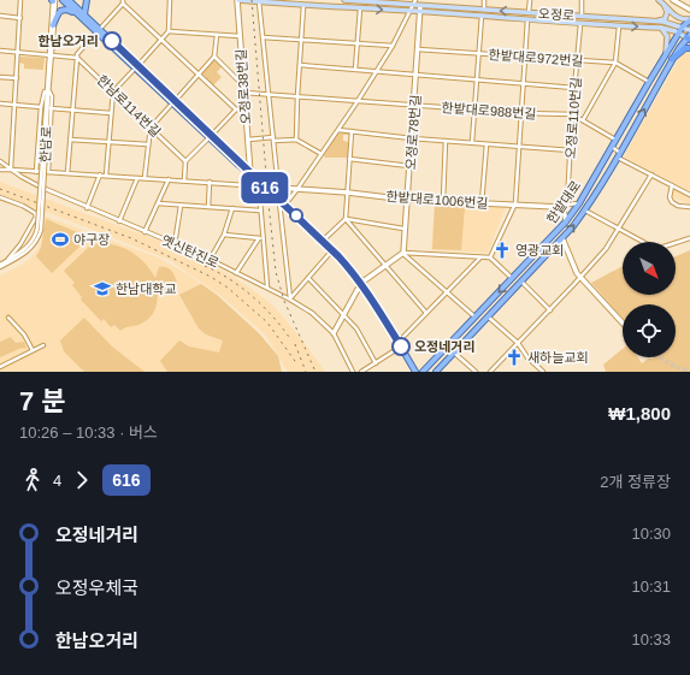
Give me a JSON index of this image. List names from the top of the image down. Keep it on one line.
{"streets":{"main road":["오정로","한밭대로"],"street":["한밭대로972번길","오정로38번길","한남로114번길","한밭대로988번길","오정로110번길","오정로78번길","한남로","한밭대로1006번길","옛신탄진로"]},"crossings":[["오정로","오정로38번길"],["오정로","오정로110번길"],["오정로","오정로78번길"],["오정로","한밭대로"],["한밭대로972번길","오정로110번길"],["한밭대로972번길","오정로78번길"],["한밭대로972번길","한밭대로"],["오정로38번길","한밭대로988번길"],["한밭대로988번길","오정로110번길"],["한밭대로988번길","오정로78번길"],["한밭대로988번길","한밭대로"],["오정로110번길","오정로78번길"],["오정로78번길","한밭대로1006번길"]],"places":{"other":["한남오거리","오정네거리"],"sports":["야구장"],"church":["영광교회","새하늘교회"],"school or university":["한남대학교"]},"lines":["bus line 616"],"north":"bottom right","page":{"on_map":"616","heading":["7 분","10:26 – 10:33 · 버스","₩1,800"],"legs":["4","616","2개 정류장"],"list":[{"name":"오정네거리","value":"10:30"},{"name":"오정우체국","value":"10:31"},{"name":"한남오거리","value":"10:33"}]}}
